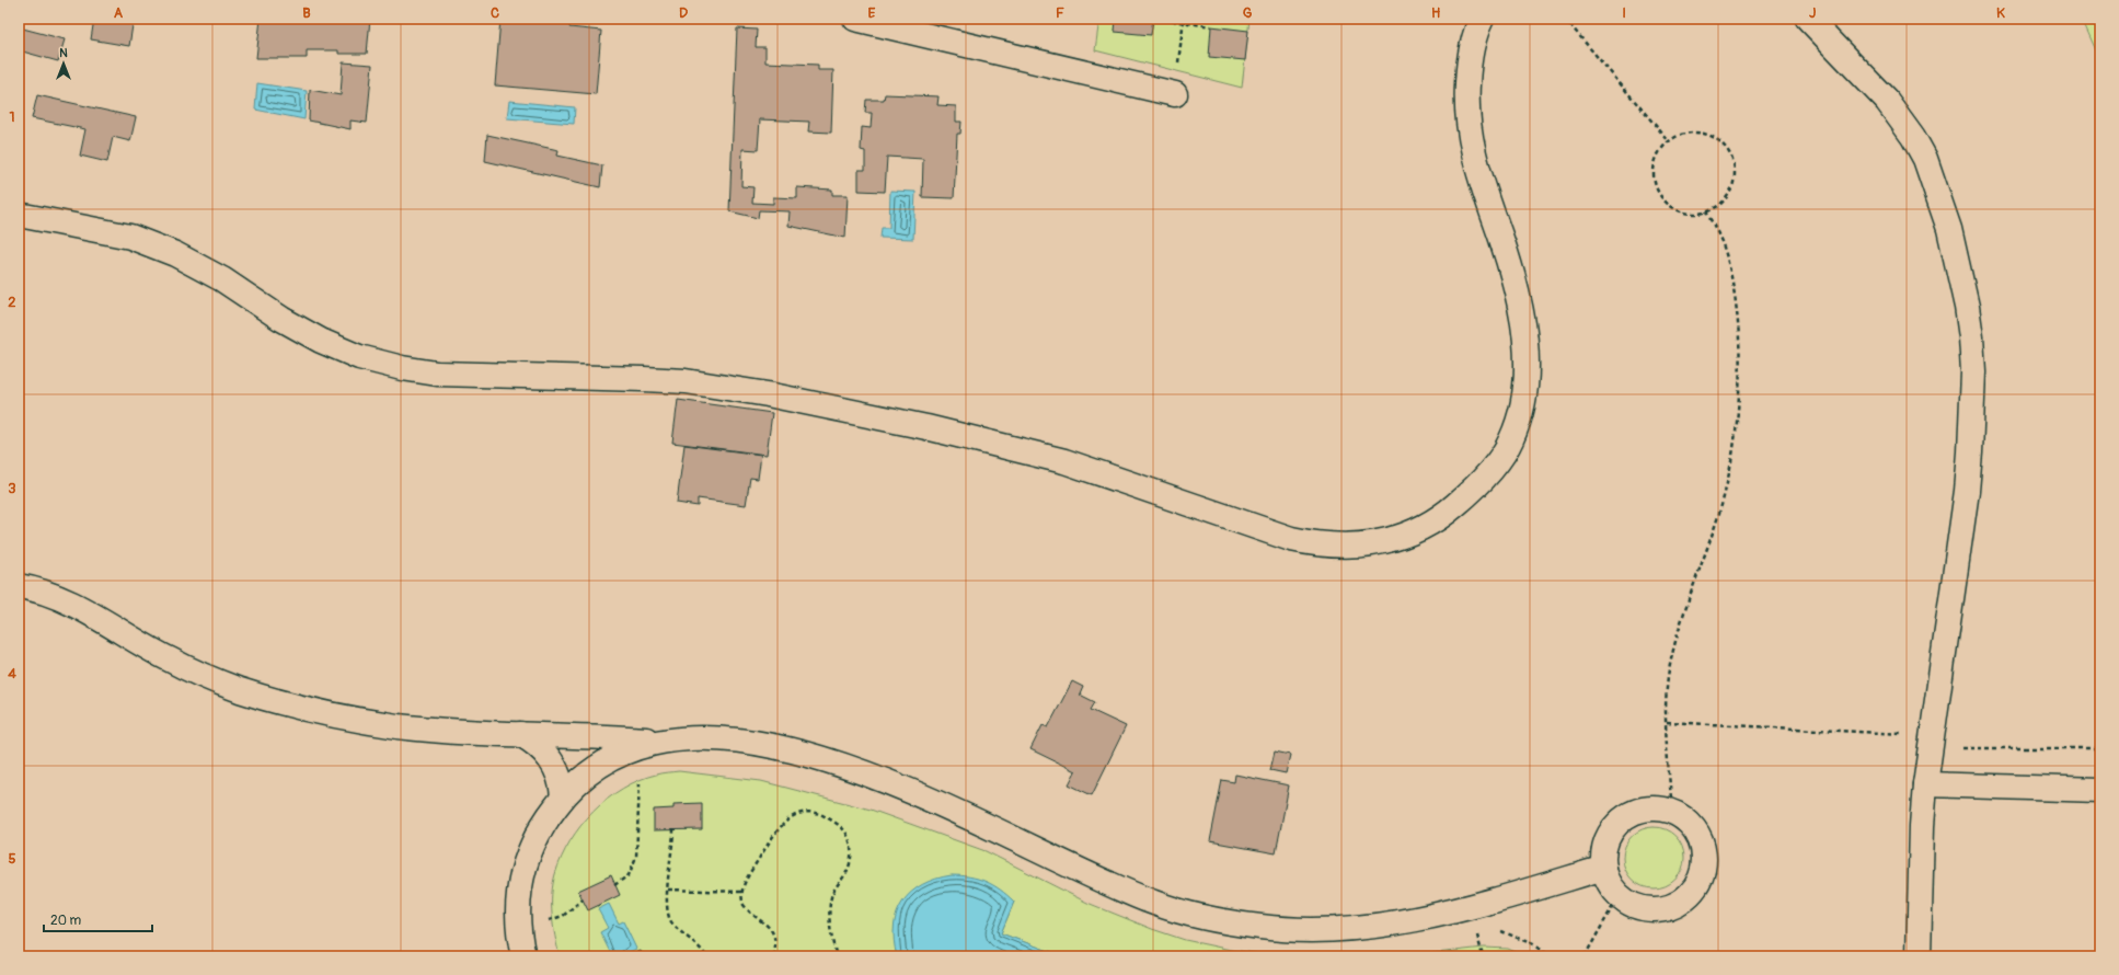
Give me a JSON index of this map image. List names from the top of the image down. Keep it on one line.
{"scale_bar":"20 m","north":"top","grid":{"columns":["A","B","C","D","E","F","G","H","I","J","K"],"rows":["1","2","3","4","5"]}}
